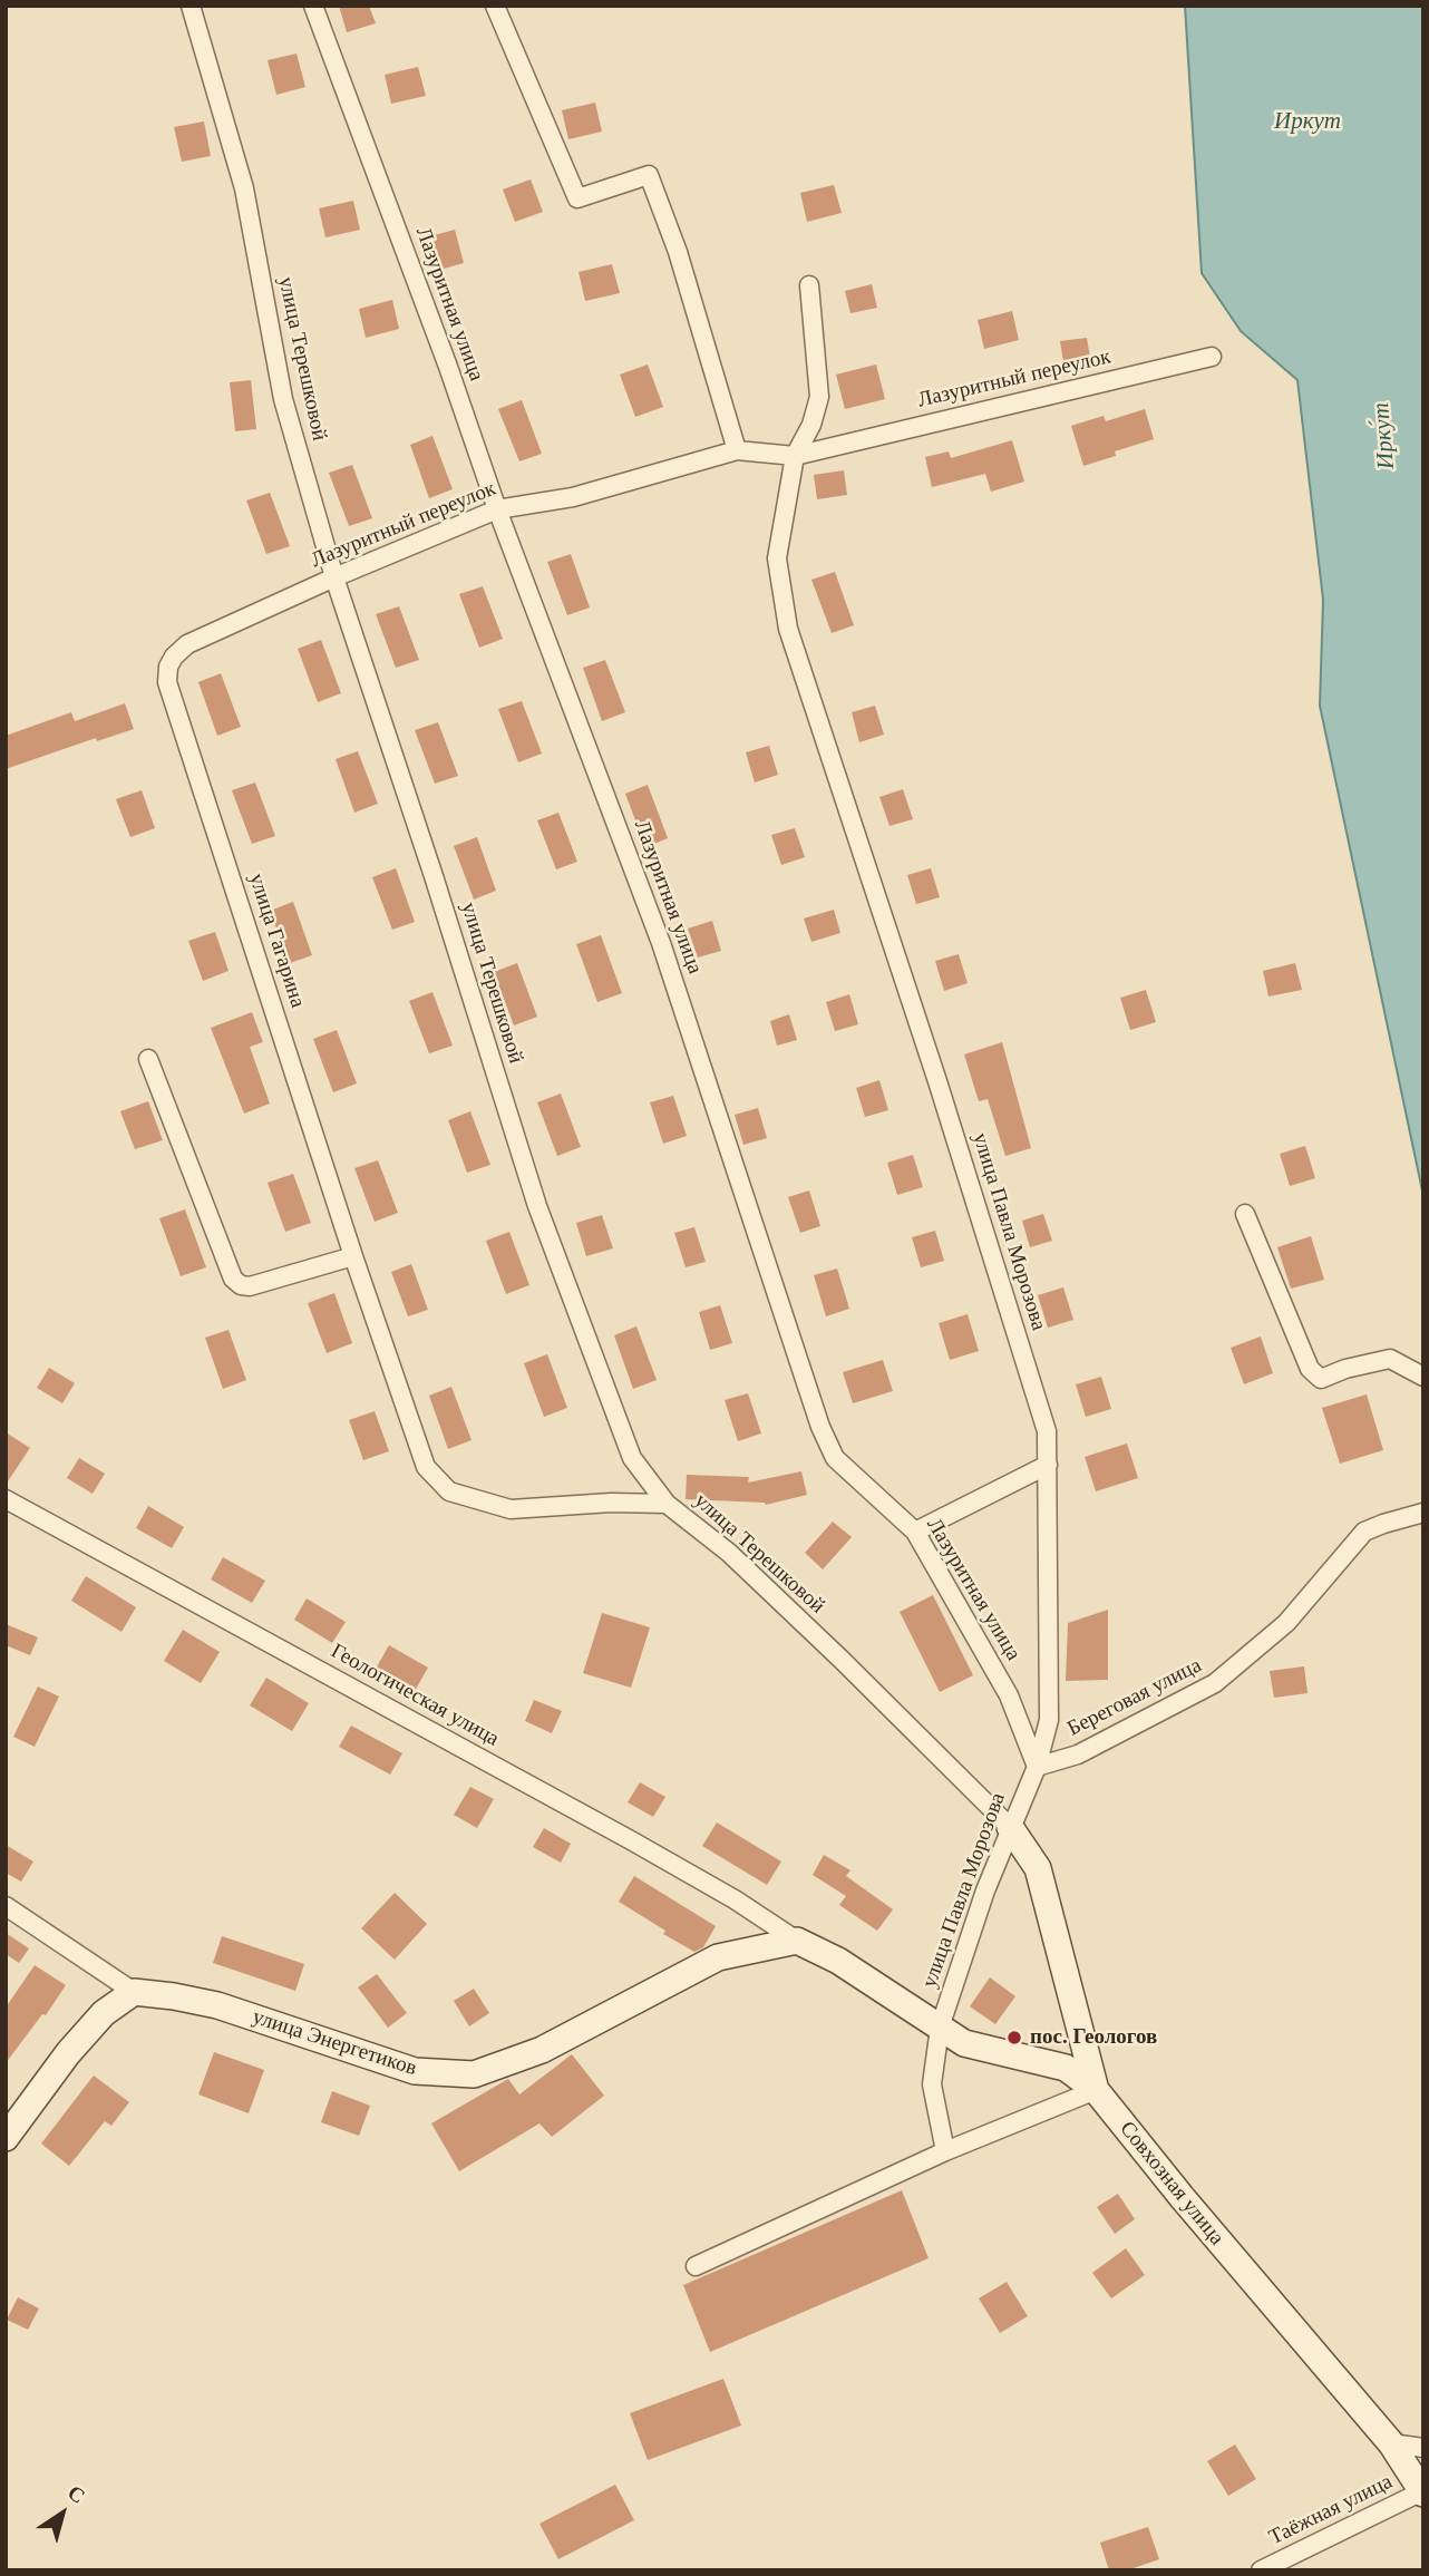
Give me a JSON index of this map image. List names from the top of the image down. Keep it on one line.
{"streets":{"street":["Лазуритная улица","улица Терешковой","Лазуритный переулок","улица Гагарина","улица Павла Морозова","Геологическая улица","Береговая улица","улица Энергетиков","Совхозная улица","Таёжная улица"]},"crossings":[["Лазуритная улица","Лазуритный переулок"],["Лазуритная улица","улица Павла Морозова"],["Лазуритная улица","Береговая улица"],["улица Терешковой","Лазуритный переулок"],["улица Терешковой","улица Гагарина"],["улица Терешковой","улица Павла Морозова"],["улица Терешковой","Совхозная улица"],["Лазуритный переулок","улица Гагарина"],["Лазуритный переулок","улица Павла Морозова"],["улица Павла Морозова","Береговая улица"],["улица Павла Морозова","Совхозная улица"],["Геологическая улица","улица Энергетиков"],["Совхозная улица","Таёжная улица"]],"water":["Иркут","Ирку́т"],"places":["пос. Геологов"],"north":"top right"}
